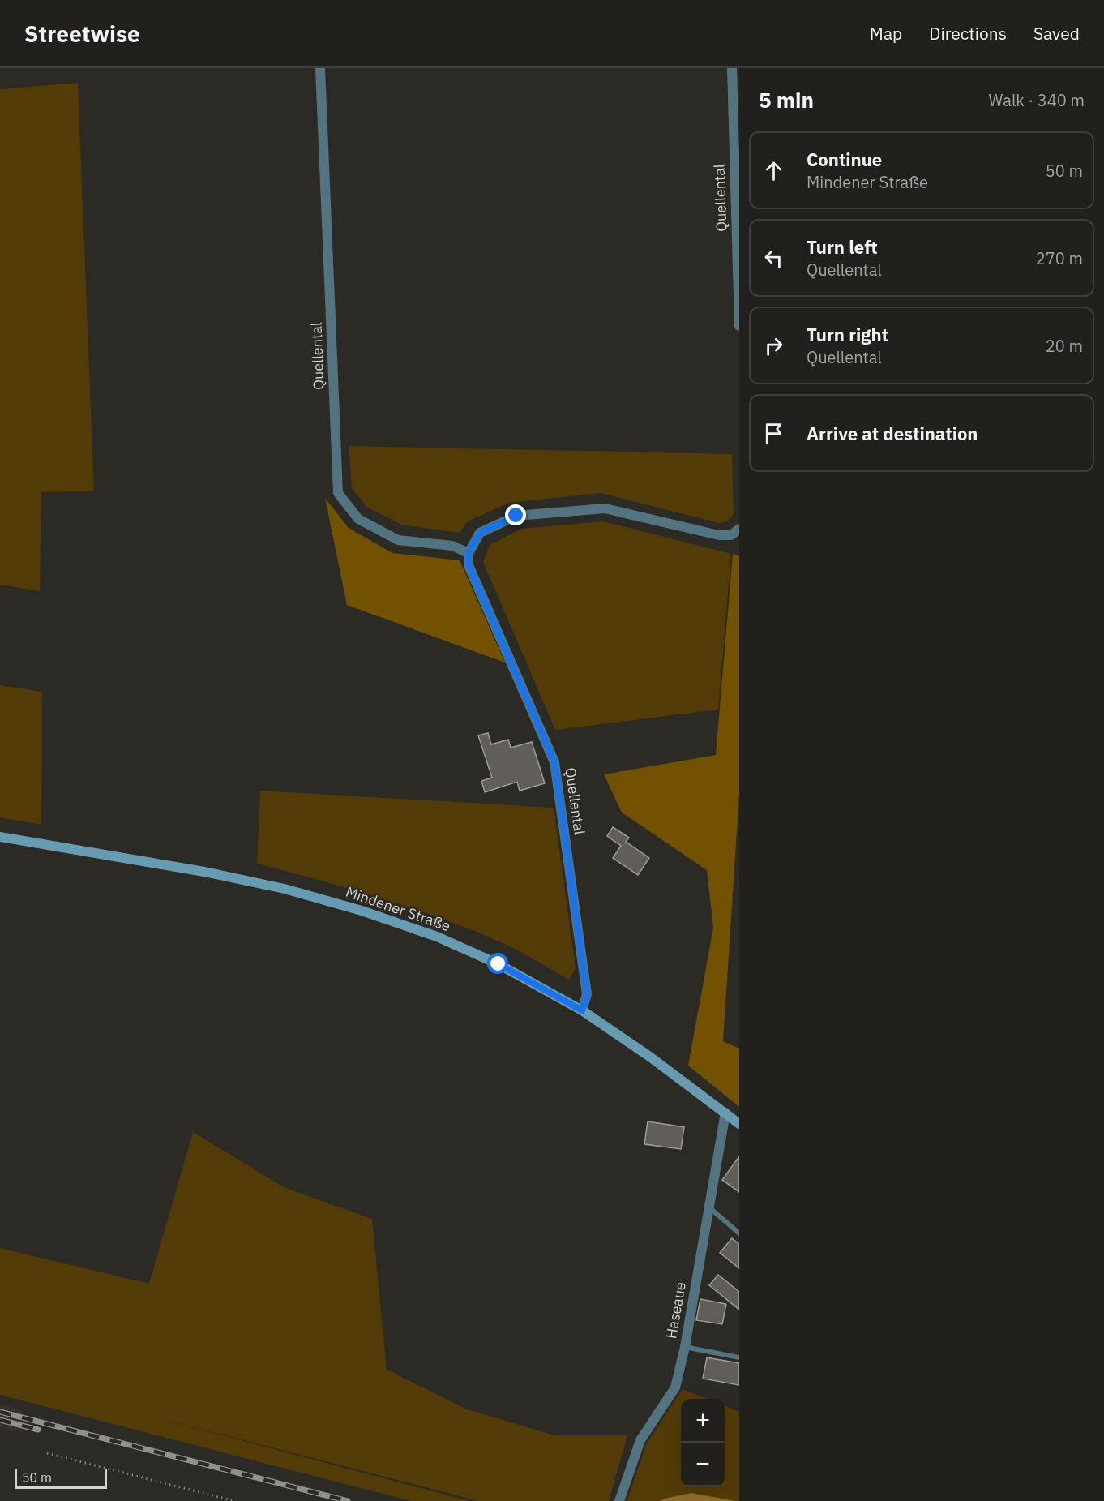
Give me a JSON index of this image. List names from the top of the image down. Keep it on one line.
{"streets":{"main road":["Mindener Straße"],"street":["Quellental","Haseaue"]},"crossings":[["Quellental","Mindener Straße"],["Mindener Straße","Haseaue"]],"scale_bar":"50 m","page":{"header":"Streetwise","nav":["Map","Directions","Saved"],"heading":["5 min","Walk · 340 m"],"list":[["Continue","Mindener Straße","50 m"],["Turn left","Quellental","270 m"],["Turn right","Quellental","20 m"],"Arrive at destination"],"map_buttons":["+","−"],"scale":"50 m"}}
